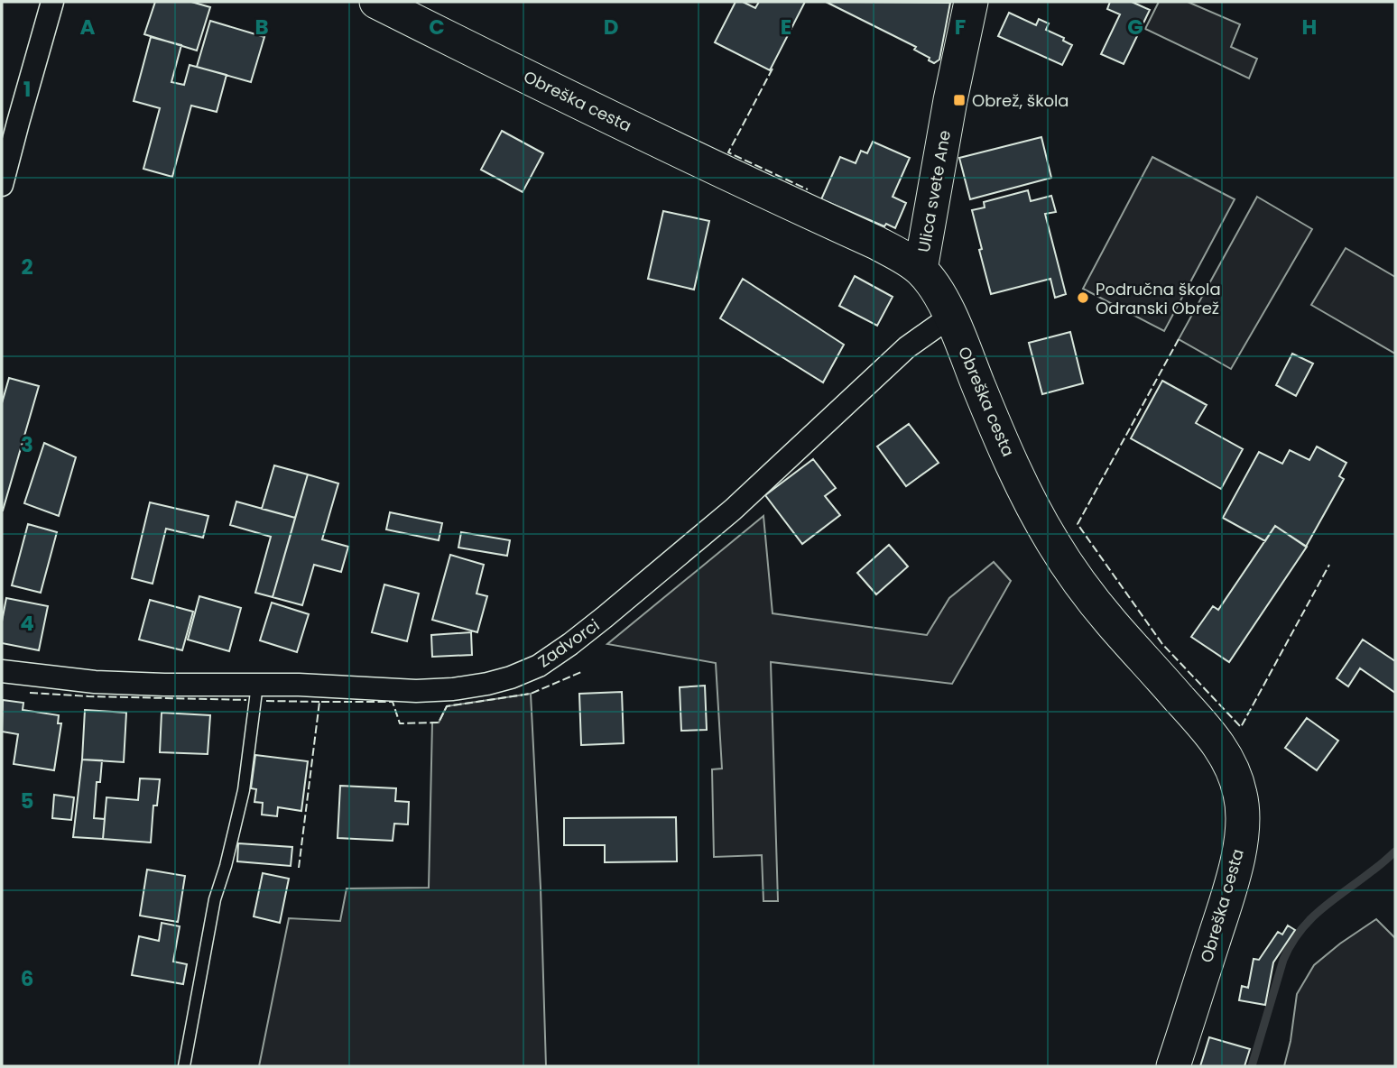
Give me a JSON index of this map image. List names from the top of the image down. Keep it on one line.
{"streets":{"main road":["Obreška cesta","Ulica svete Ane"],"street":["Zadvorci"]},"crossings":[["Obreška cesta","Ulica svete Ane"],["Obreška cesta","Zadvorci"]],"places":{"transit":["Obrež, škola"],"other":["Područna škola Odranski Obrež"]},"grid":{"columns":["A","B","C","D","E","F","G","H"],"rows":["1","2","3","4","5","6"]}}
